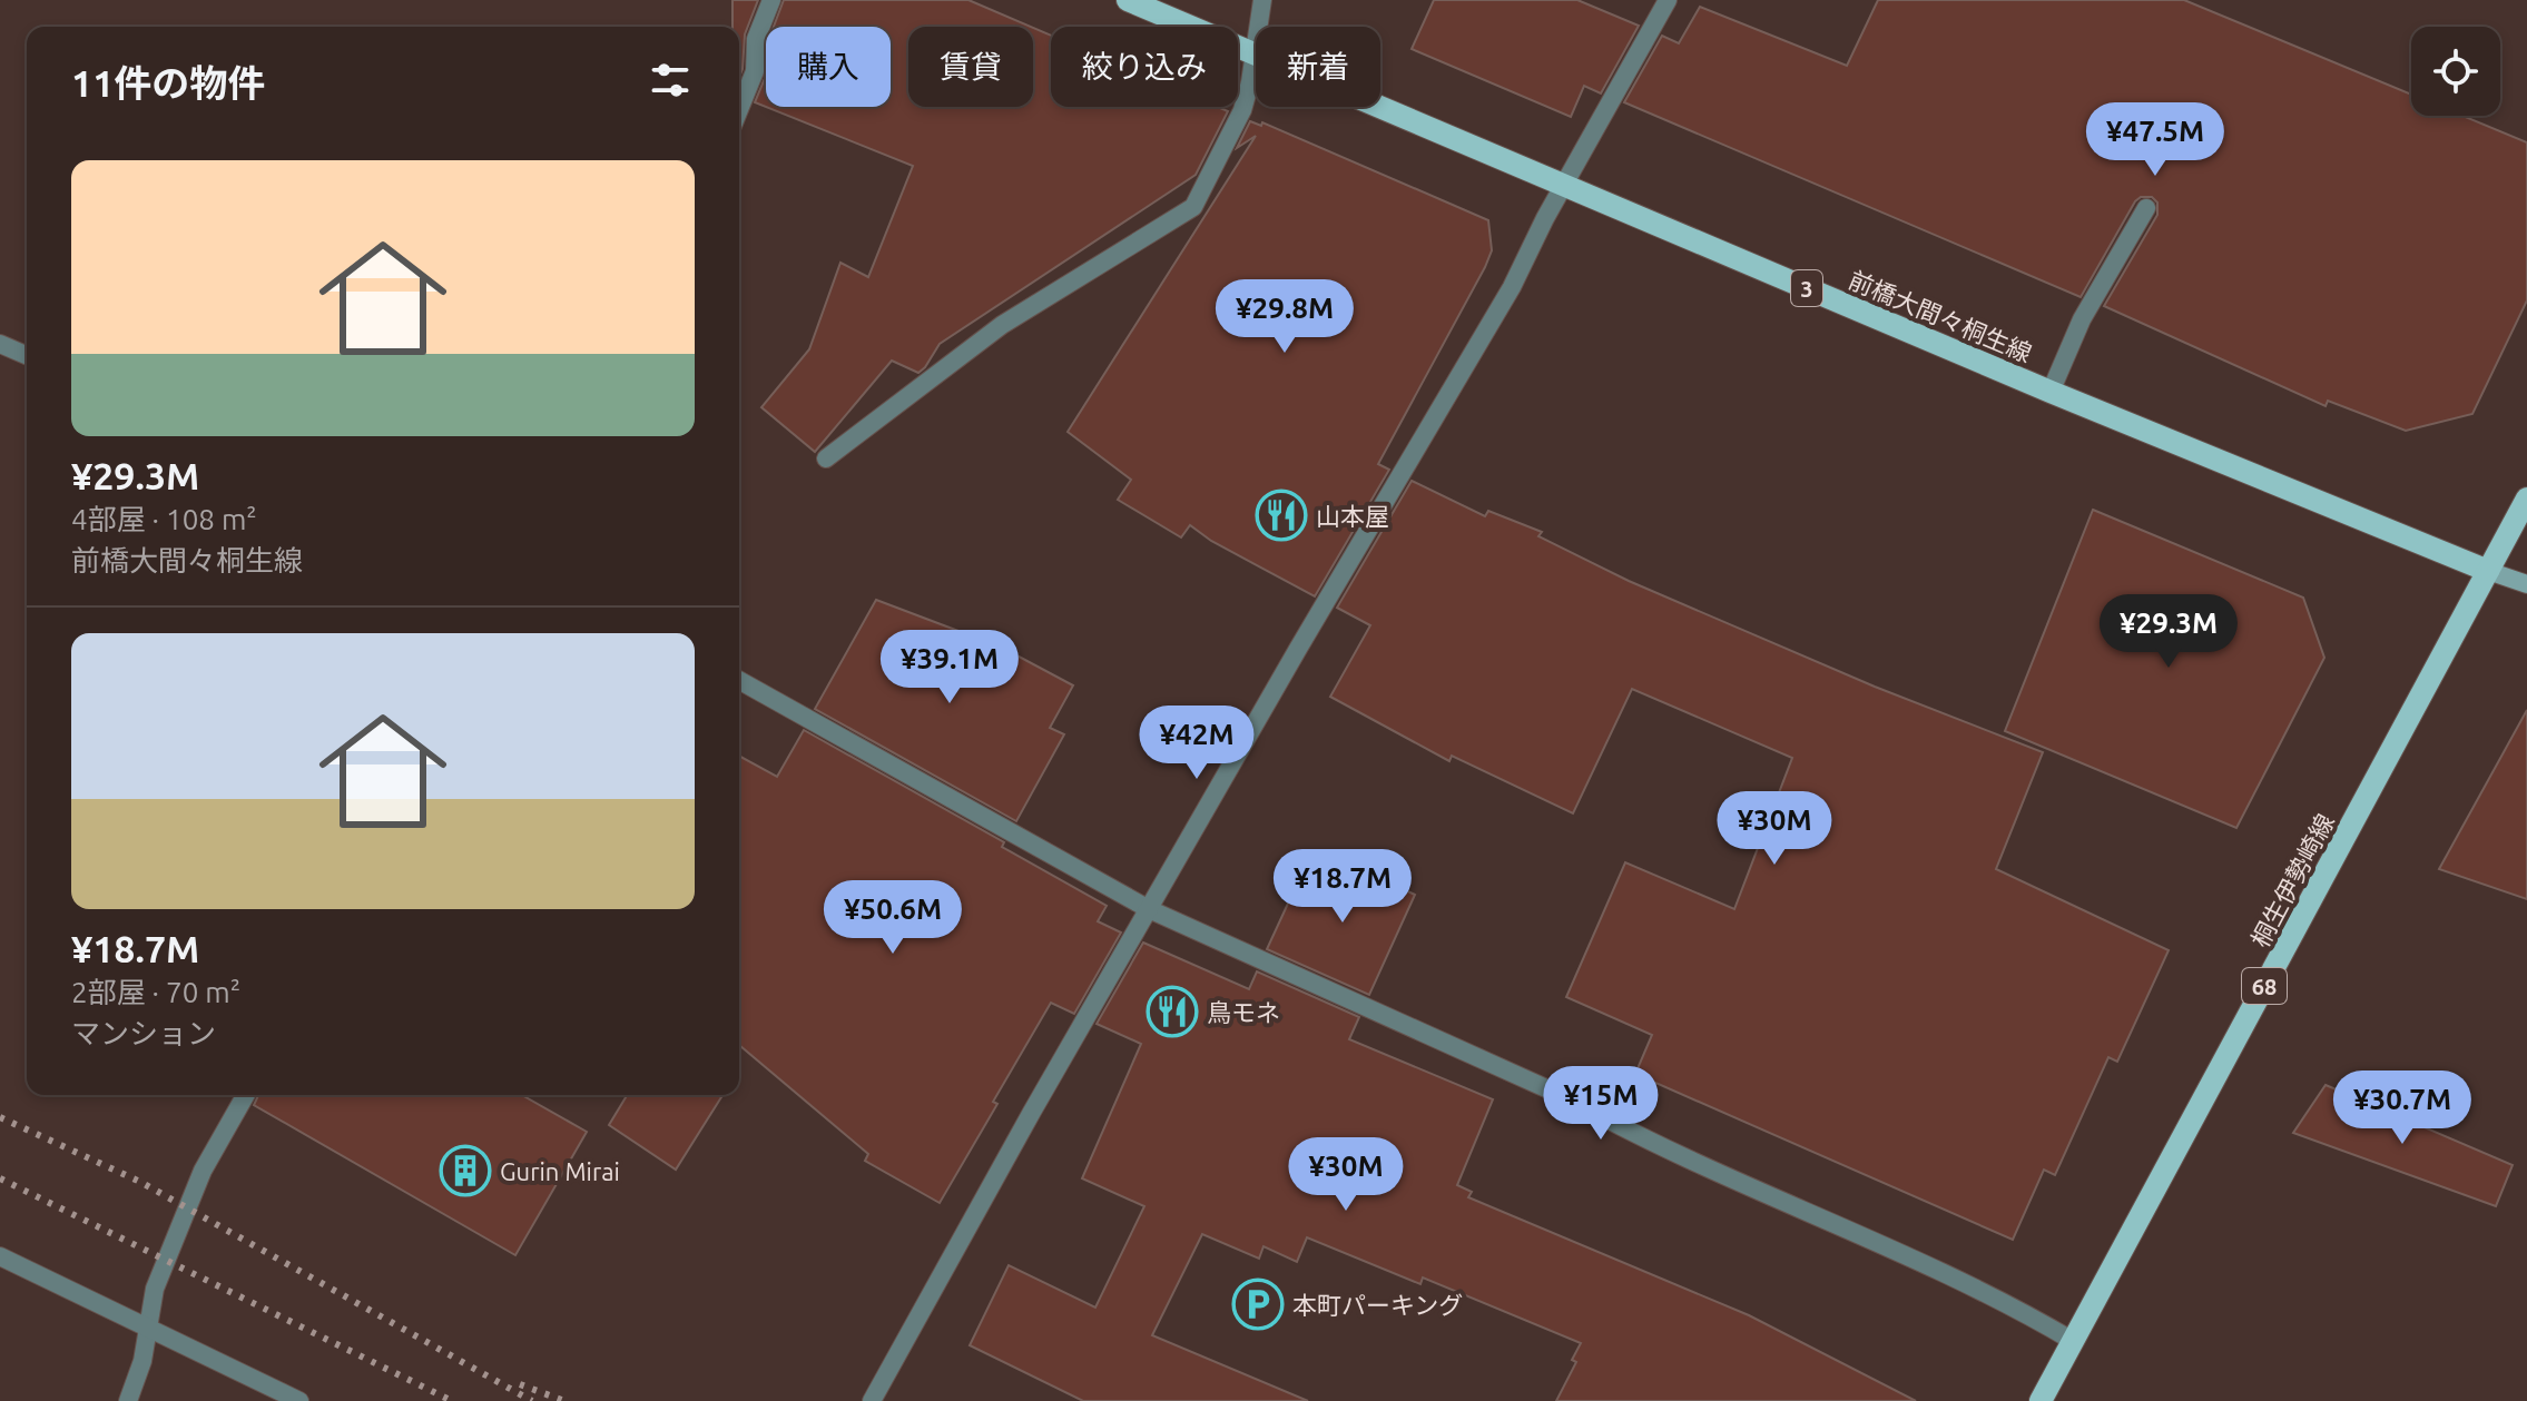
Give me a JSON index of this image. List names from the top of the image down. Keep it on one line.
{"streets":{"main road":["3","前橋大間々桐生線","桐生伊勢崎線","68"]},"crossings":[["前橋大間々桐生線","桐生伊勢崎線"]],"places":{"restaurant":["山本屋","鳥モネ"],"building":["Gurin Mirai"],"parking":["本町パーキング"]},"page":{"chip":["購入","賃貸","絞り込み","新着"],"heading":"11件の物件","price":["¥47.5M","¥29.8M","¥29.3M","¥39.1M","¥42M","¥30M","¥18.7M","¥50.6M","¥15M","¥30.7M","¥30M"],"list":[{"name":"¥29.3M","note":"4部屋 · 108 m² · 前橋大間々桐生線"},{"name":"¥18.7M","note":"2部屋 · 70 m² · マンション"}]}}
